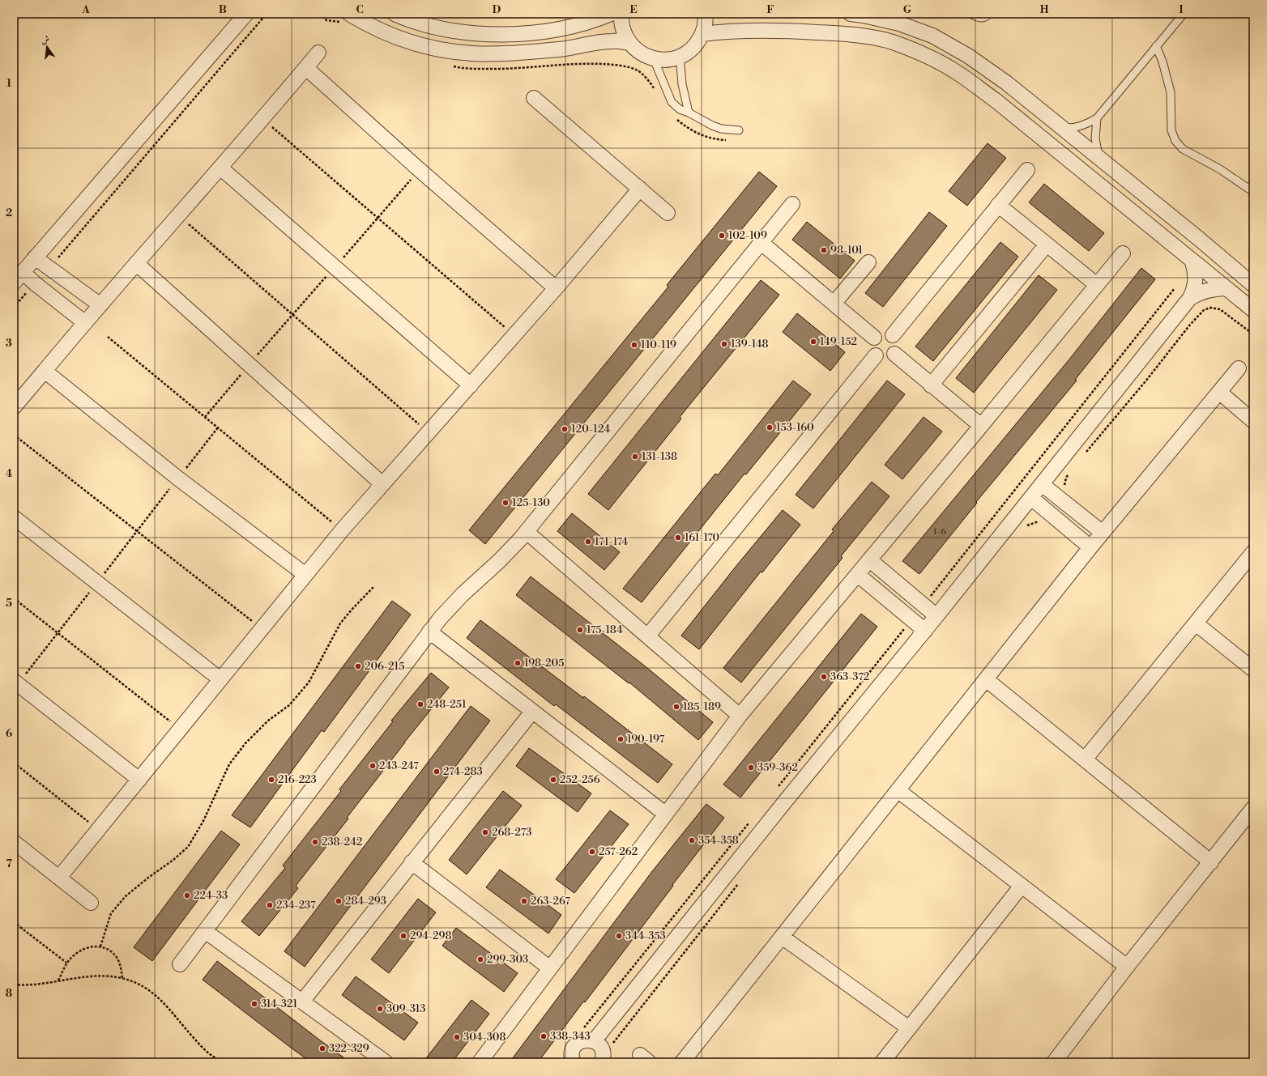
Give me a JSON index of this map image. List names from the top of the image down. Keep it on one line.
{"places":["102-109","98-101","149-152","139-148","110-119","153-160","120-124","131-138","125-130","161-170","171-174","175-184","198-205","206-215","363-372","248-251","185-189","190-197","243-247","359-362","274-283","216-223","252-256","268-273","354-358","238-242","257-262","224-33","284-293","263-267","234-237","294-298","344-353","299-303","314-321","309-313","338-343","304-308","322-329"],"house_numbers":["1-6"],"north":"top","grid":{"columns":["A","B","C","D","E","F","G","H","I"],"rows":["1","2","3","4","5","6","7","8"]}}
